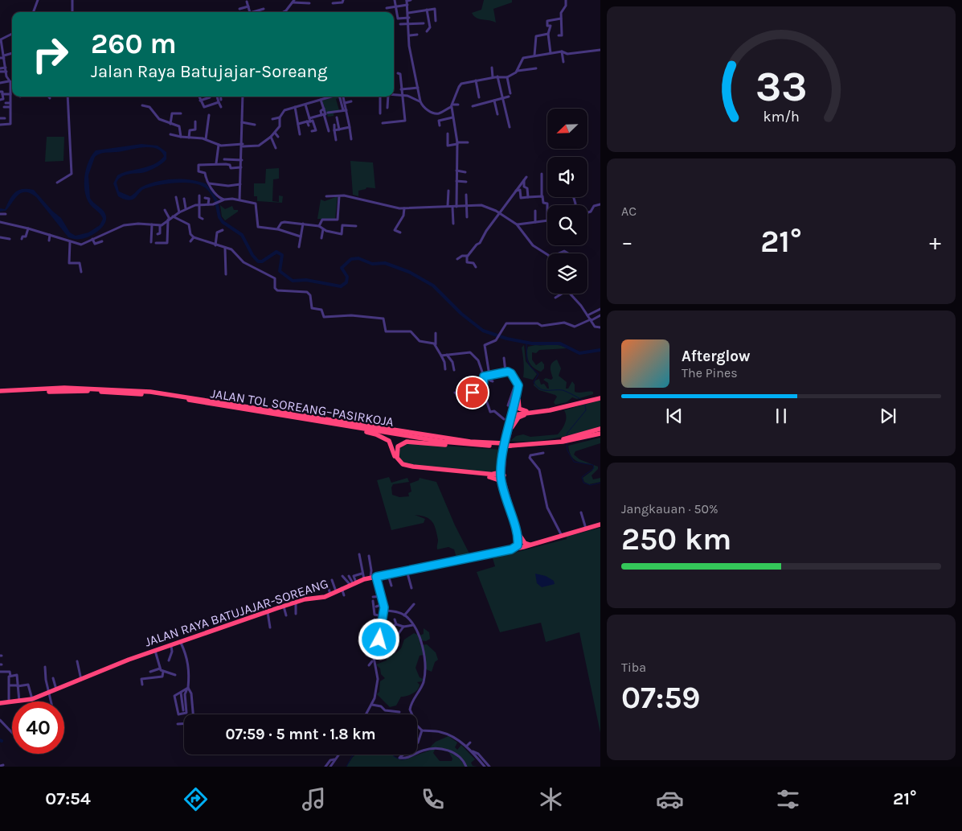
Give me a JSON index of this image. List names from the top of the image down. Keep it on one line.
{"streets":{"highway":["JALAN TOL SOREANG–PASIRKOJA","JALAN RAYA BATUJAJAR-SOREANG"]},"north":"bottom left","page":{"turn":["260 m","Jalan Raya Batujajar-Soreang"],"tile":["AC",["Jangkauan · 50%","250 km"],["Tiba","07:59"]],"heat":["−","21°","+"],"song":["Afterglow","The Pines"],"limit":"40","trip":"07:59 · 5 mnt · 1.8 km","tabs":["07:54","21°"],"gauge":["33","km/h"]}}
